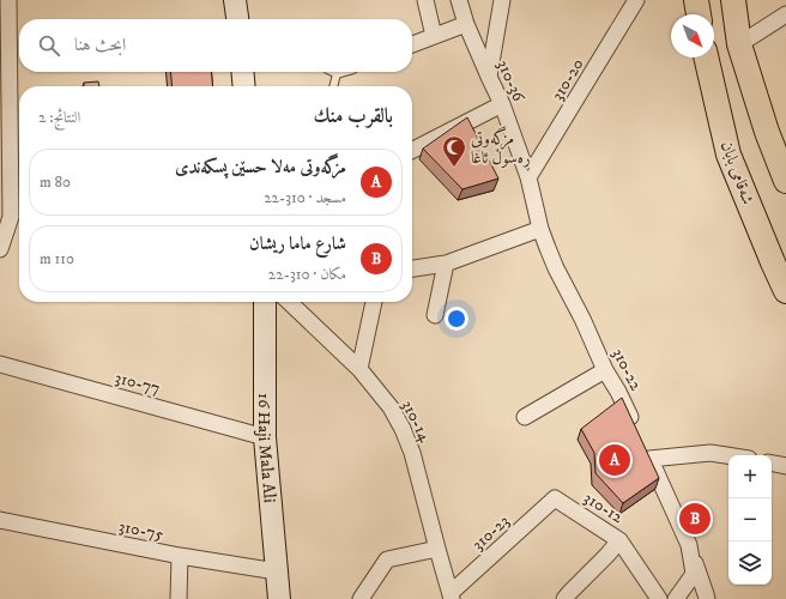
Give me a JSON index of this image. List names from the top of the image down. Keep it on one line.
{"streets":{"main road":["شەقامی بابان"],"street":["310-20","310-36","310-22","310-77","310-14","16 Haji Mala Ali","310-12","310-75","310-23"]},"crossings":[["310-20","310-36"],["310-20","310-22"],["310-36","310-22"],["310-77","16 Haji Mala Ali"],["310-14","310-23"],["16 Haji Mala Ali","310-75"],["310-12","310-23"]],"places":{"mosque":["مزگەوتی ڕەسوڵ ئاغا"]},"north":"bottom right","page":{"search":"ابحث هنا","heading":["بالقرب منك","النتائج: 2"],"list":[{"mark":"A","name":"مزگەوتی مەلا حسێن پسکەندی","note":"مسجد · 310-22","value":"80 m"},{"mark":"B","name":"شارع ماما ريشان","note":"مكان · 310-22","value":"110 m"}],"pins":["A","B"],"map_buttons":["+","−"]}}
